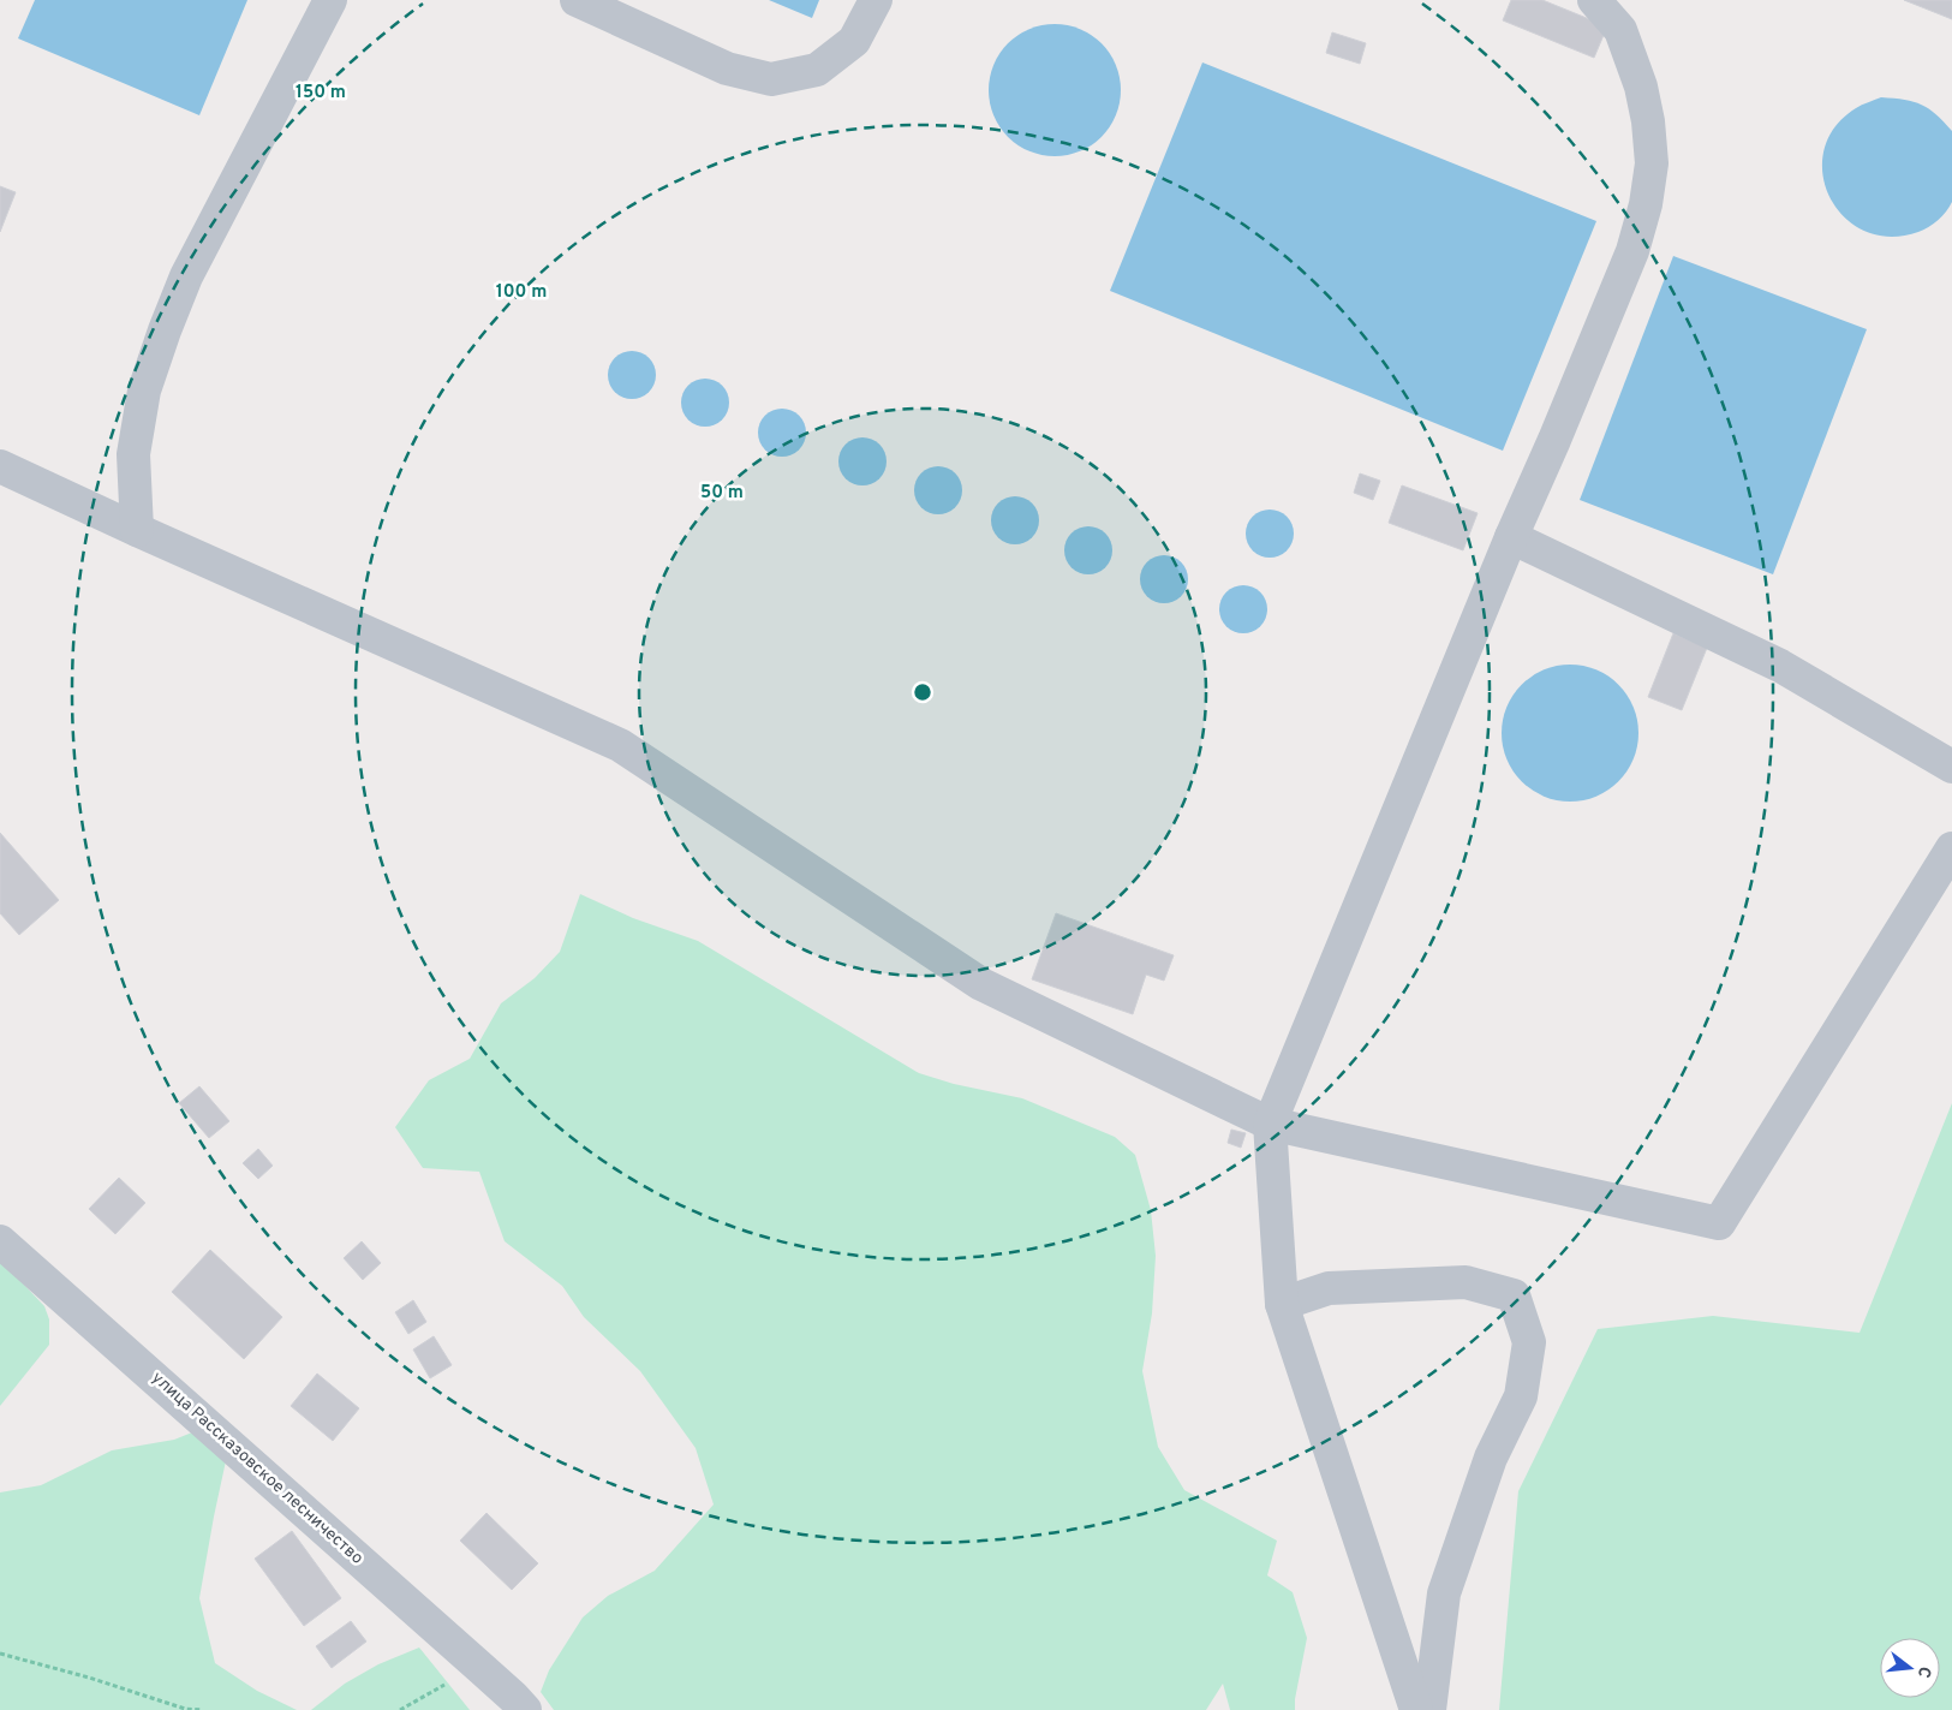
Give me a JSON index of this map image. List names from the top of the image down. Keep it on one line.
{"streets":{"street":["улица Рассказовское лесничество"]},"north":"right","rings":["150 m","100 m","50 m"]}
